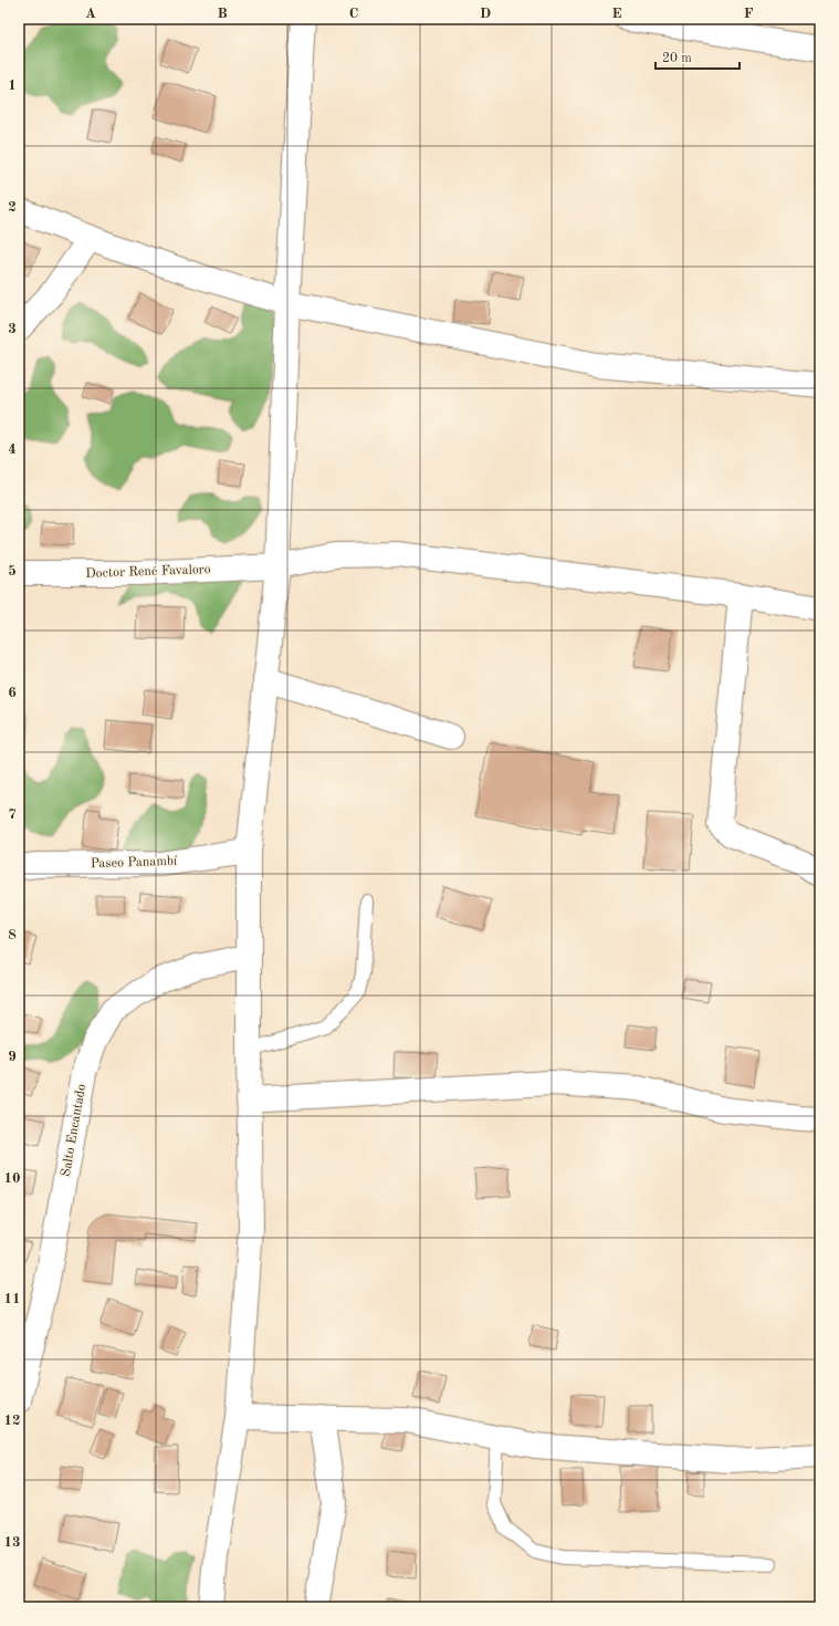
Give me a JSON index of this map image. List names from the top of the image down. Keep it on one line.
{"streets":{"street":["Doctor René Favaloro","Paseo Panambí","Salto Encantado"]},"scale_bar":"20 m","grid":{"columns":["A","B","C","D","E","F"],"rows":["1","2","3","4","5","6","7","8","9","10","11","12","13"]}}
